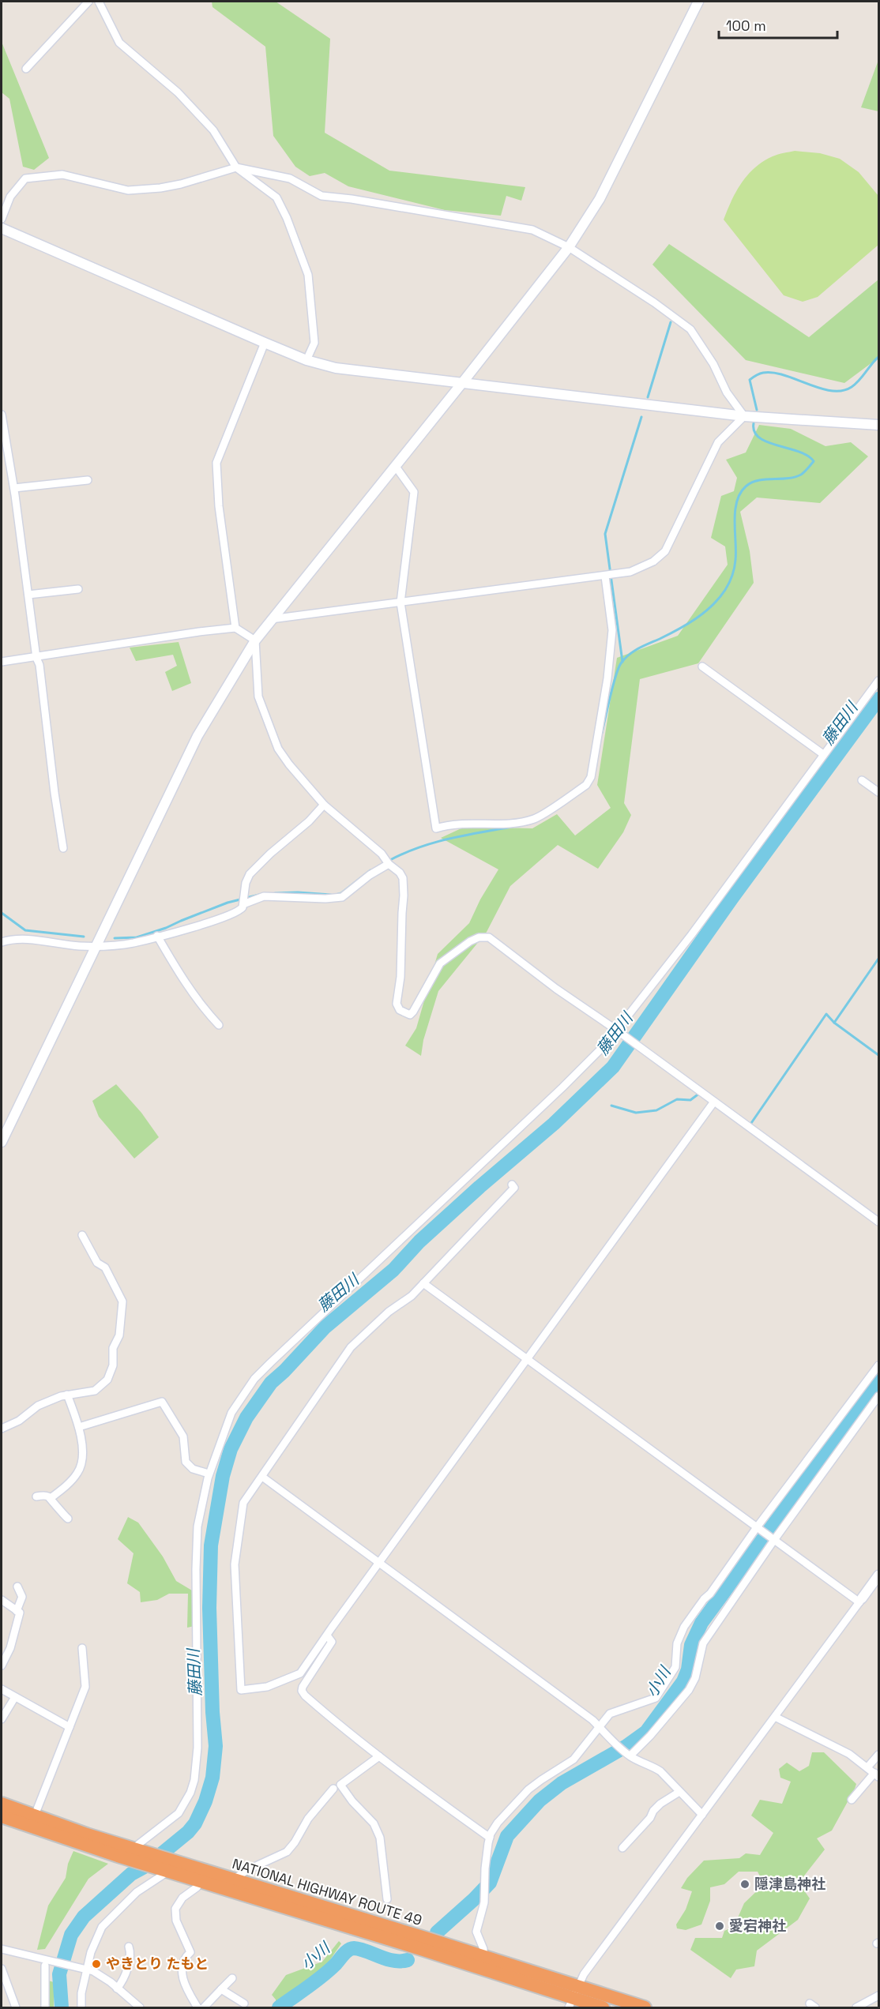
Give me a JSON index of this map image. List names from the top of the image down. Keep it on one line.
{"streets":{"highway":["NATIONAL HIGHWAY ROUTE 49"]},"water":["藤田川","小川"],"places":["隠津島神社","愛宕神社","やきとり たもと"],"scale_bar":"100 m"}
